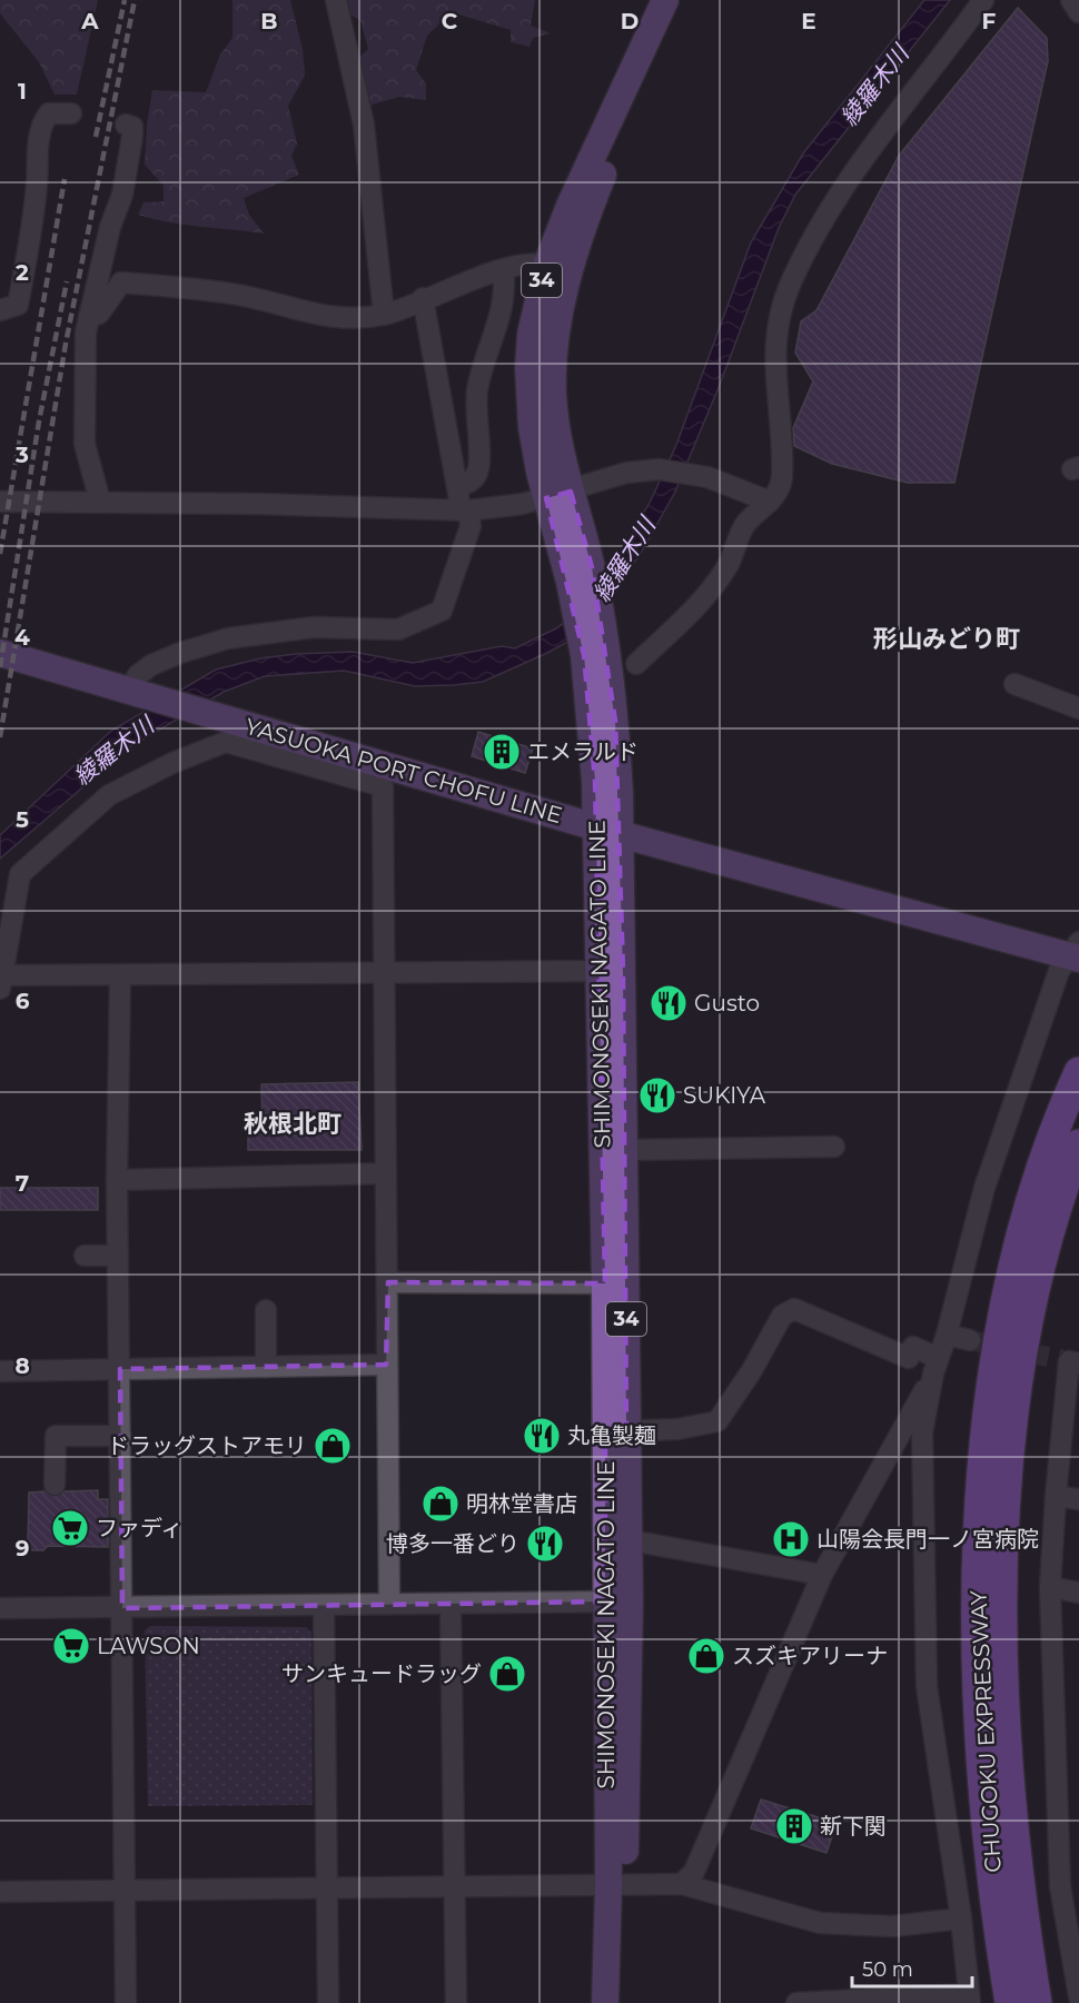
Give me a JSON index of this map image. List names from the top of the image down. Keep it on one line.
{"streets":{"highway":["CHUGOKU EXPRESSWAY"],"main road":["34","YASUOKA PORT CHOFU LINE","SHIMONOSEKI NAGATO LINE"]},"crossings":[["YASUOKA PORT CHOFU LINE","SHIMONOSEKI NAGATO LINE"]],"districts":["形山みどり町","秋根北町"],"water":["綾羅木川"],"places":{"building":["エメラルド","新下関"],"restaurant":["Gusto","SUKIYA","丸亀製麺","博多一番どり"],"shop":["ドラッグストアモリ","明林堂書店","スズキアリーナ","サンキュードラッグ"],"supermarket":["ファディ","LAWSON"],"hospital":["山陽会長門一ノ宮病院"]},"scale_bar":"50 m","grid":{"columns":["A","B","C","D","E","F"],"rows":["1","2","3","4","5","6","7","8","9"]}}
